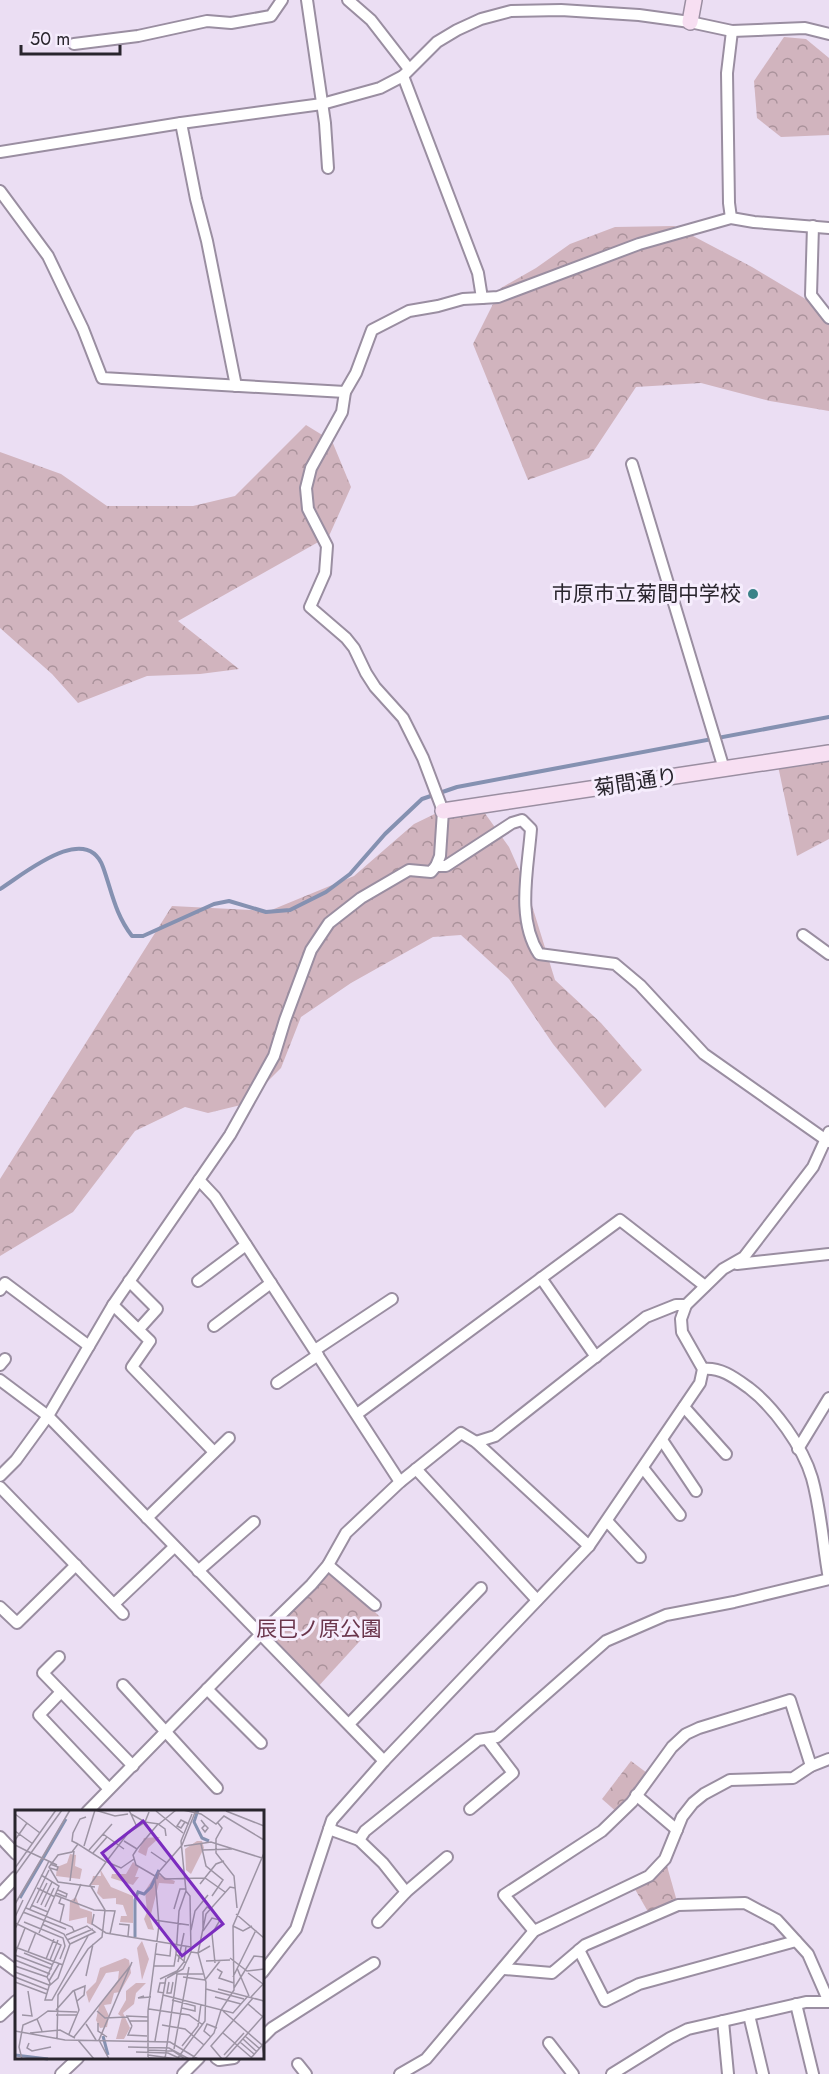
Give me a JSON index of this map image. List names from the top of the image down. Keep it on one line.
{"streets":{"street":["菊間通り"]},"parks":["辰巳ノ原公園"],"places":["市原市立菊間中学校"],"scale_bar":"50 m"}
